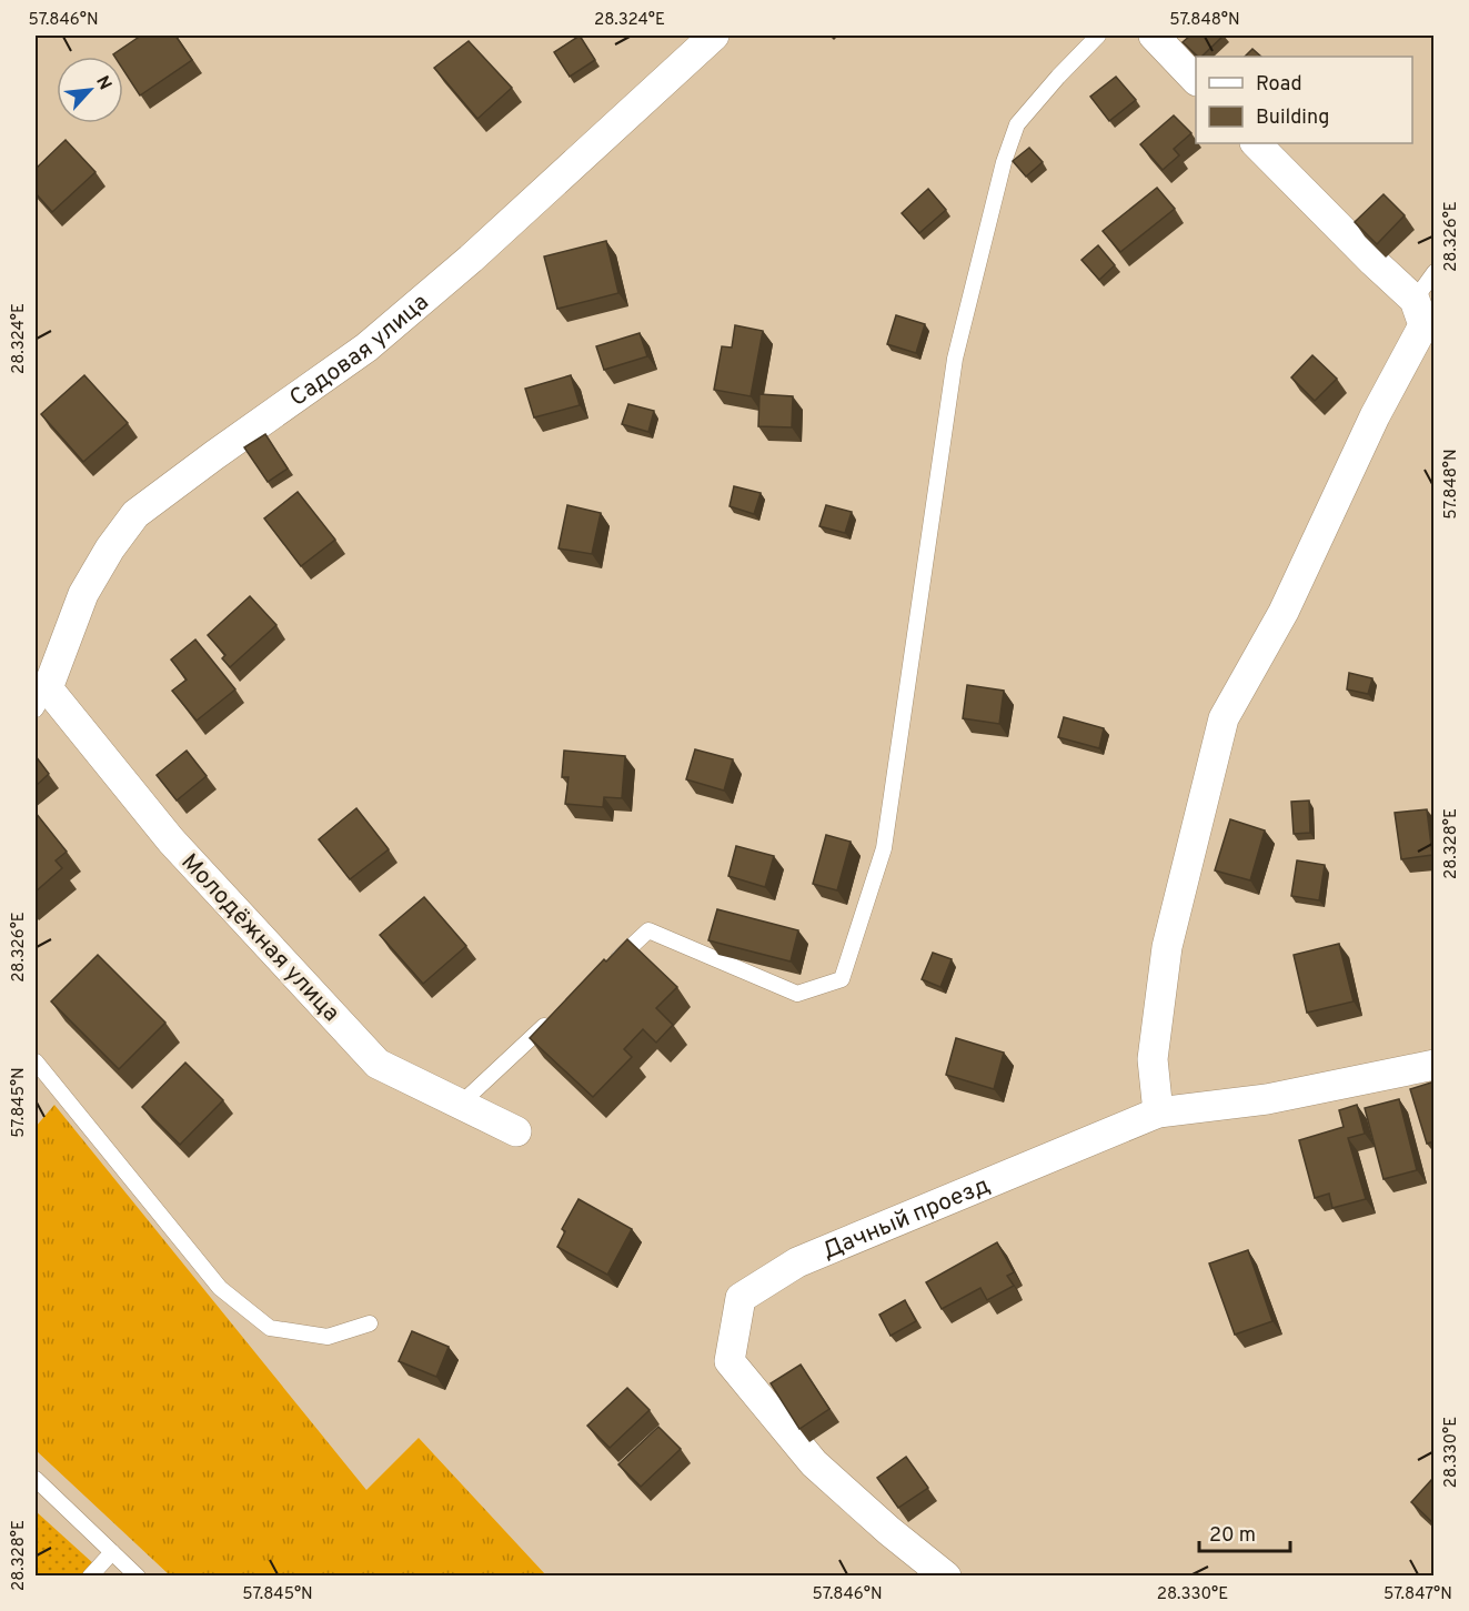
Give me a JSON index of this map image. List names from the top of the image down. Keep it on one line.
{"streets":{"street":["Садовая улица","Молодёжная улица","Дачный проезд"]},"crossings":[["Садовая улица","Молодёжная улица"]],"legend":["Road","Building"],"scale_bar":"20 m","north":"top right","coordinates":["57.846°N","28.324°E","57.848°N","28.326°E","28.328°E","57.845°N","28.330°E","57.847°N"]}
